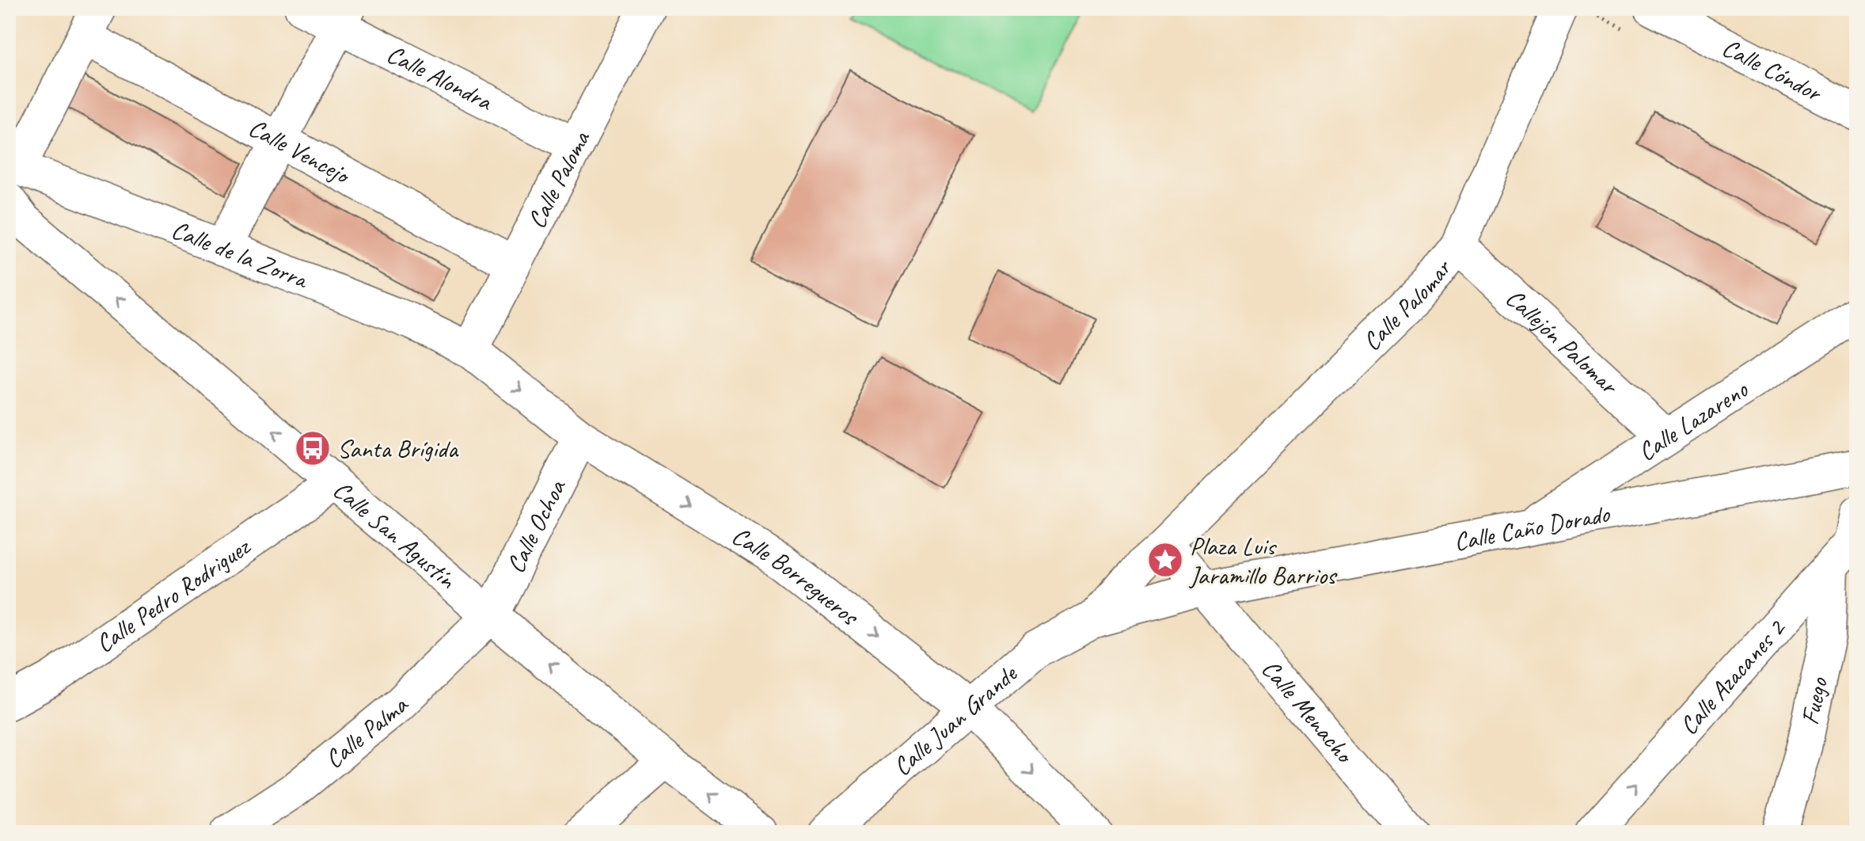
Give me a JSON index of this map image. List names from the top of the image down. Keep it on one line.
{"streets":{"street":["Calle Cóndor","Calle Alondra","Calle Vencejo","Calle Paloma","Calle de la Zorra","Calle Palomar","Callejón Palomar","Calle Lazareno","Calle Ochoa","Calle Caño Dorado","Calle San Agustín","Calle Borregueros","Calle Pedro Rodriguez","Calle Azacanes 2","Fuego","Calle Menacho","Calle Juan Grande","Calle Palma"]},"crossings":[["Calle Alondra","Calle Paloma"],["Calle Vencejo","Calle Paloma"],["Calle Paloma","Calle de la Zorra"],["Calle Paloma","Calle Borregueros"],["Calle de la Zorra","Calle Borregueros"],["Calle Palomar","Callejón Palomar"],["Callejón Palomar","Calle Lazareno"],["Calle Lazareno","Calle Caño Dorado"],["Calle Ochoa","Calle San Agustín"],["Calle Ochoa","Calle Borregueros"],["Calle Ochoa","Calle Palma"],["Calle Caño Dorado","Calle Menacho"],["Calle San Agustín","Calle Pedro Rodriguez"],["Calle San Agustín","Calle Palma"],["Calle Borregueros","Calle Juan Grande"],["Calle Azacanes 2","Fuego"]],"one_way":["Calle San Agustín","Calle Borregueros","Calle Azacanes 2"],"places":{"bus stop":["Santa Brígida"],"place":["Plaza Luis Jaramillo Barrios"]}}
